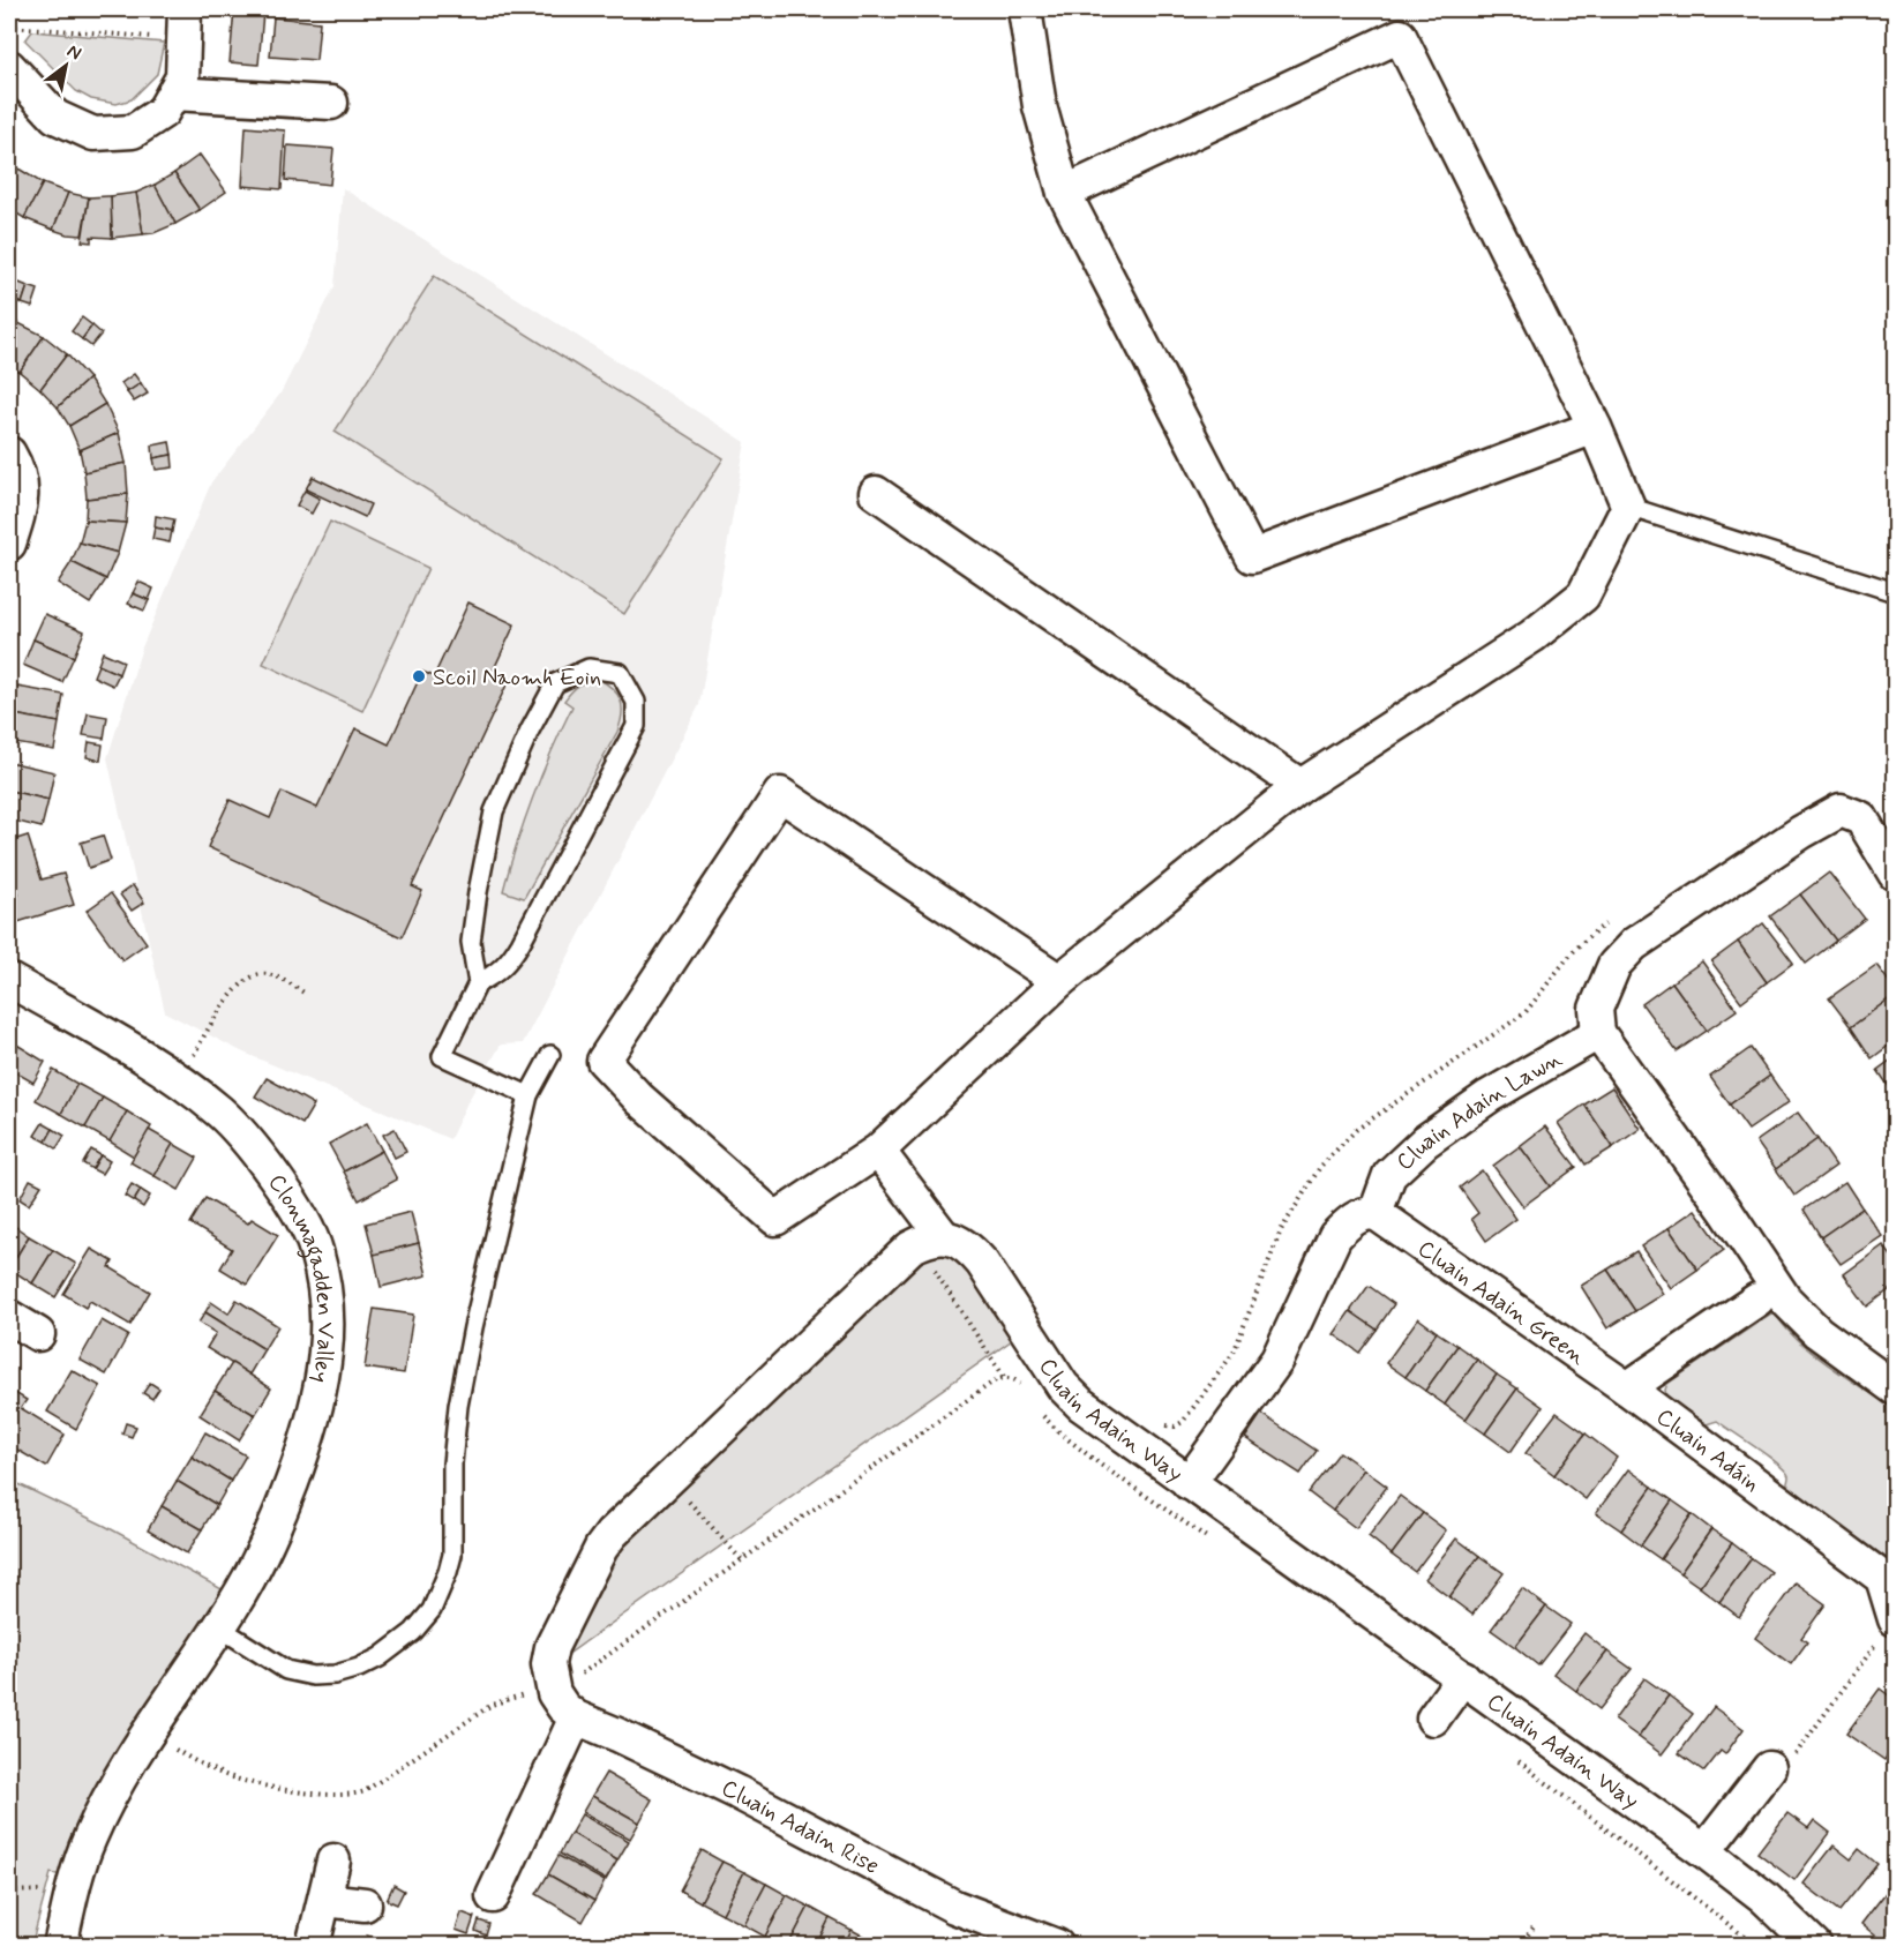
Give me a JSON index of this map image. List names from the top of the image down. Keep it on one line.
{"streets":{"street":["Cluain Adain Lawn","Clonmagadden Valley","Cluain Adain Green","Cluain Adain Way","Cluain Adáin","Cluain Adain Rise"]},"crossings":[["Cluain Adain Lawn","Cluain Adain Green"],["Cluain Adain Green","Cluain Adáin"]],"places":["Scoil Naomh Eoin"],"north":"top right"}
